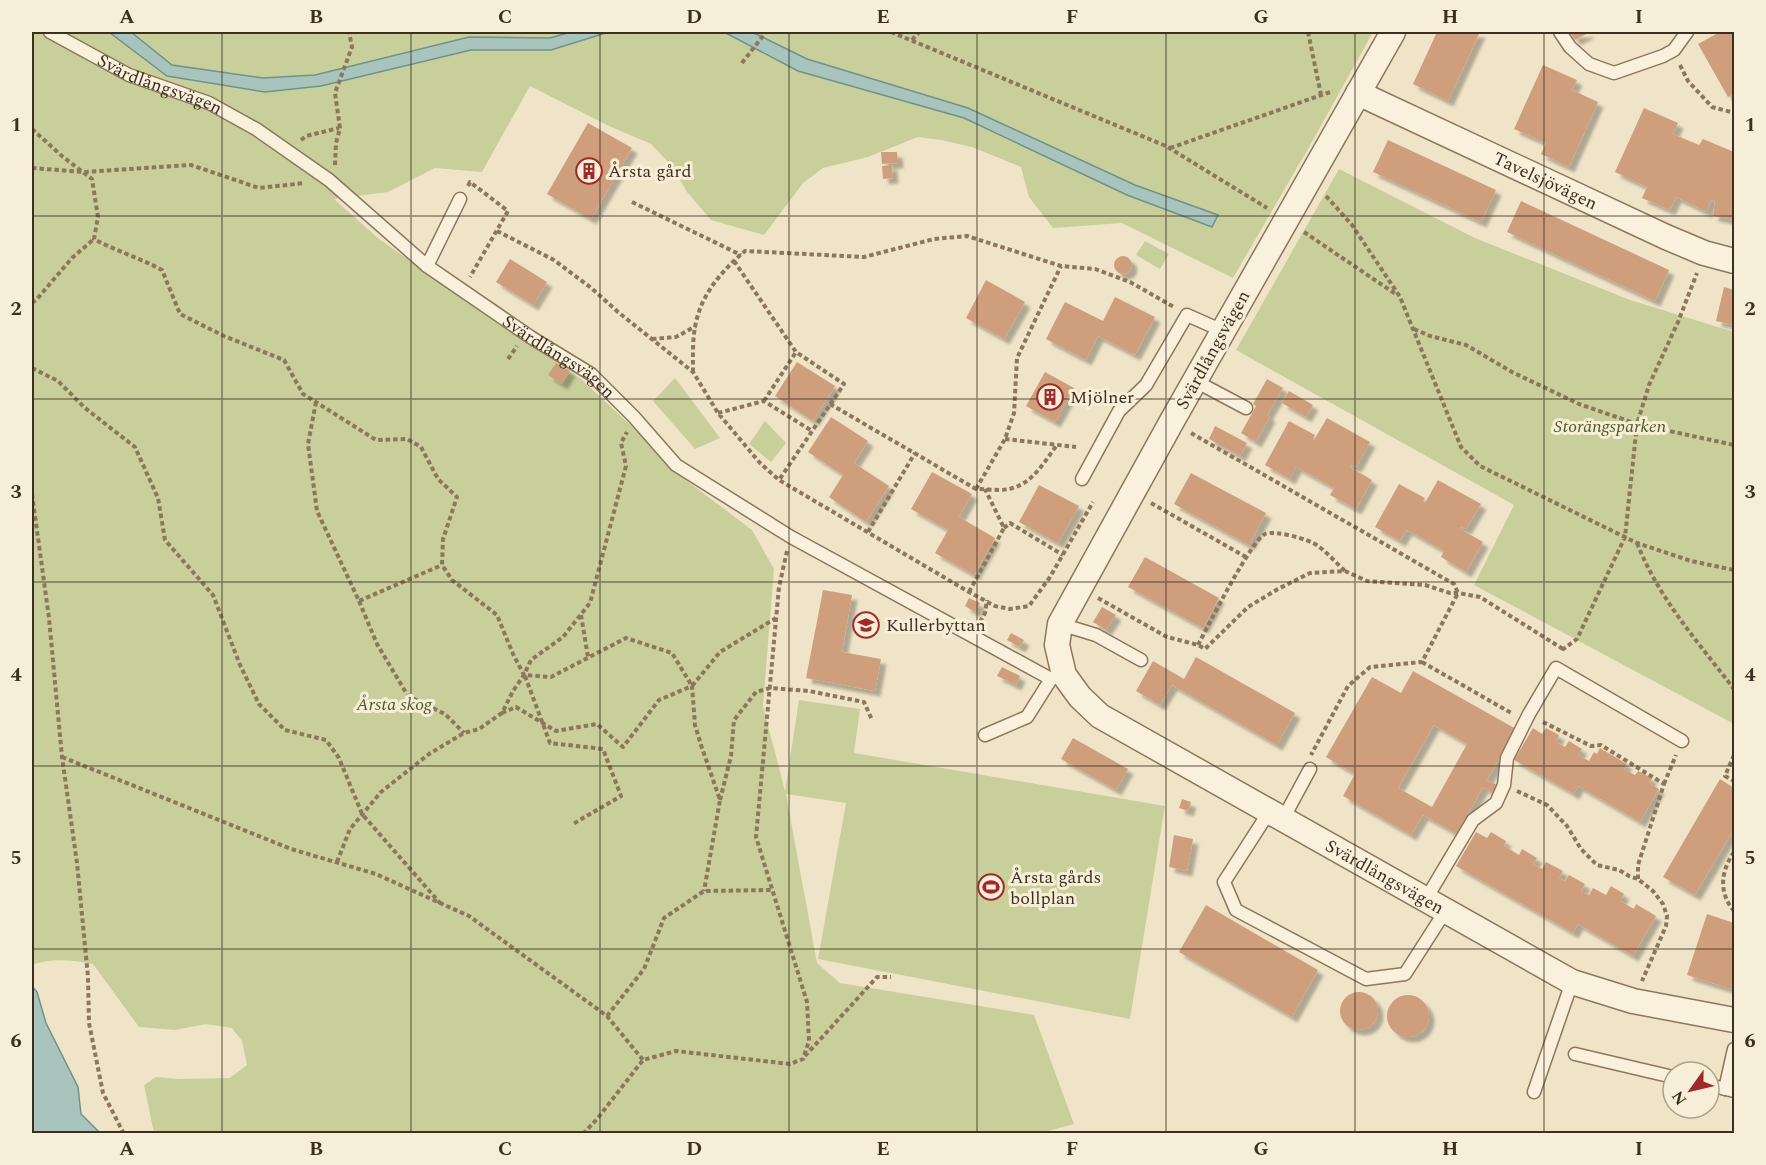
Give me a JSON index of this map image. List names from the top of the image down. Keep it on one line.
{"streets":{"street":["Svärdlångsvägen","Tavelsjövägen"]},"crossings":[["Svärdlångsvägen","Tavelsjövägen"]],"parks":["Storängsparken","Årsta skog"],"places":{"building":["Årsta gård","Mjölner"],"school or university":["Kullerbyttan"],"sports":["Årsta gårds bollplan"]},"north":"bottom left","grid":{"columns":["A","B","C","D","E","F","G","H","I"],"rows":["1","2","3","4","5","6"]}}
